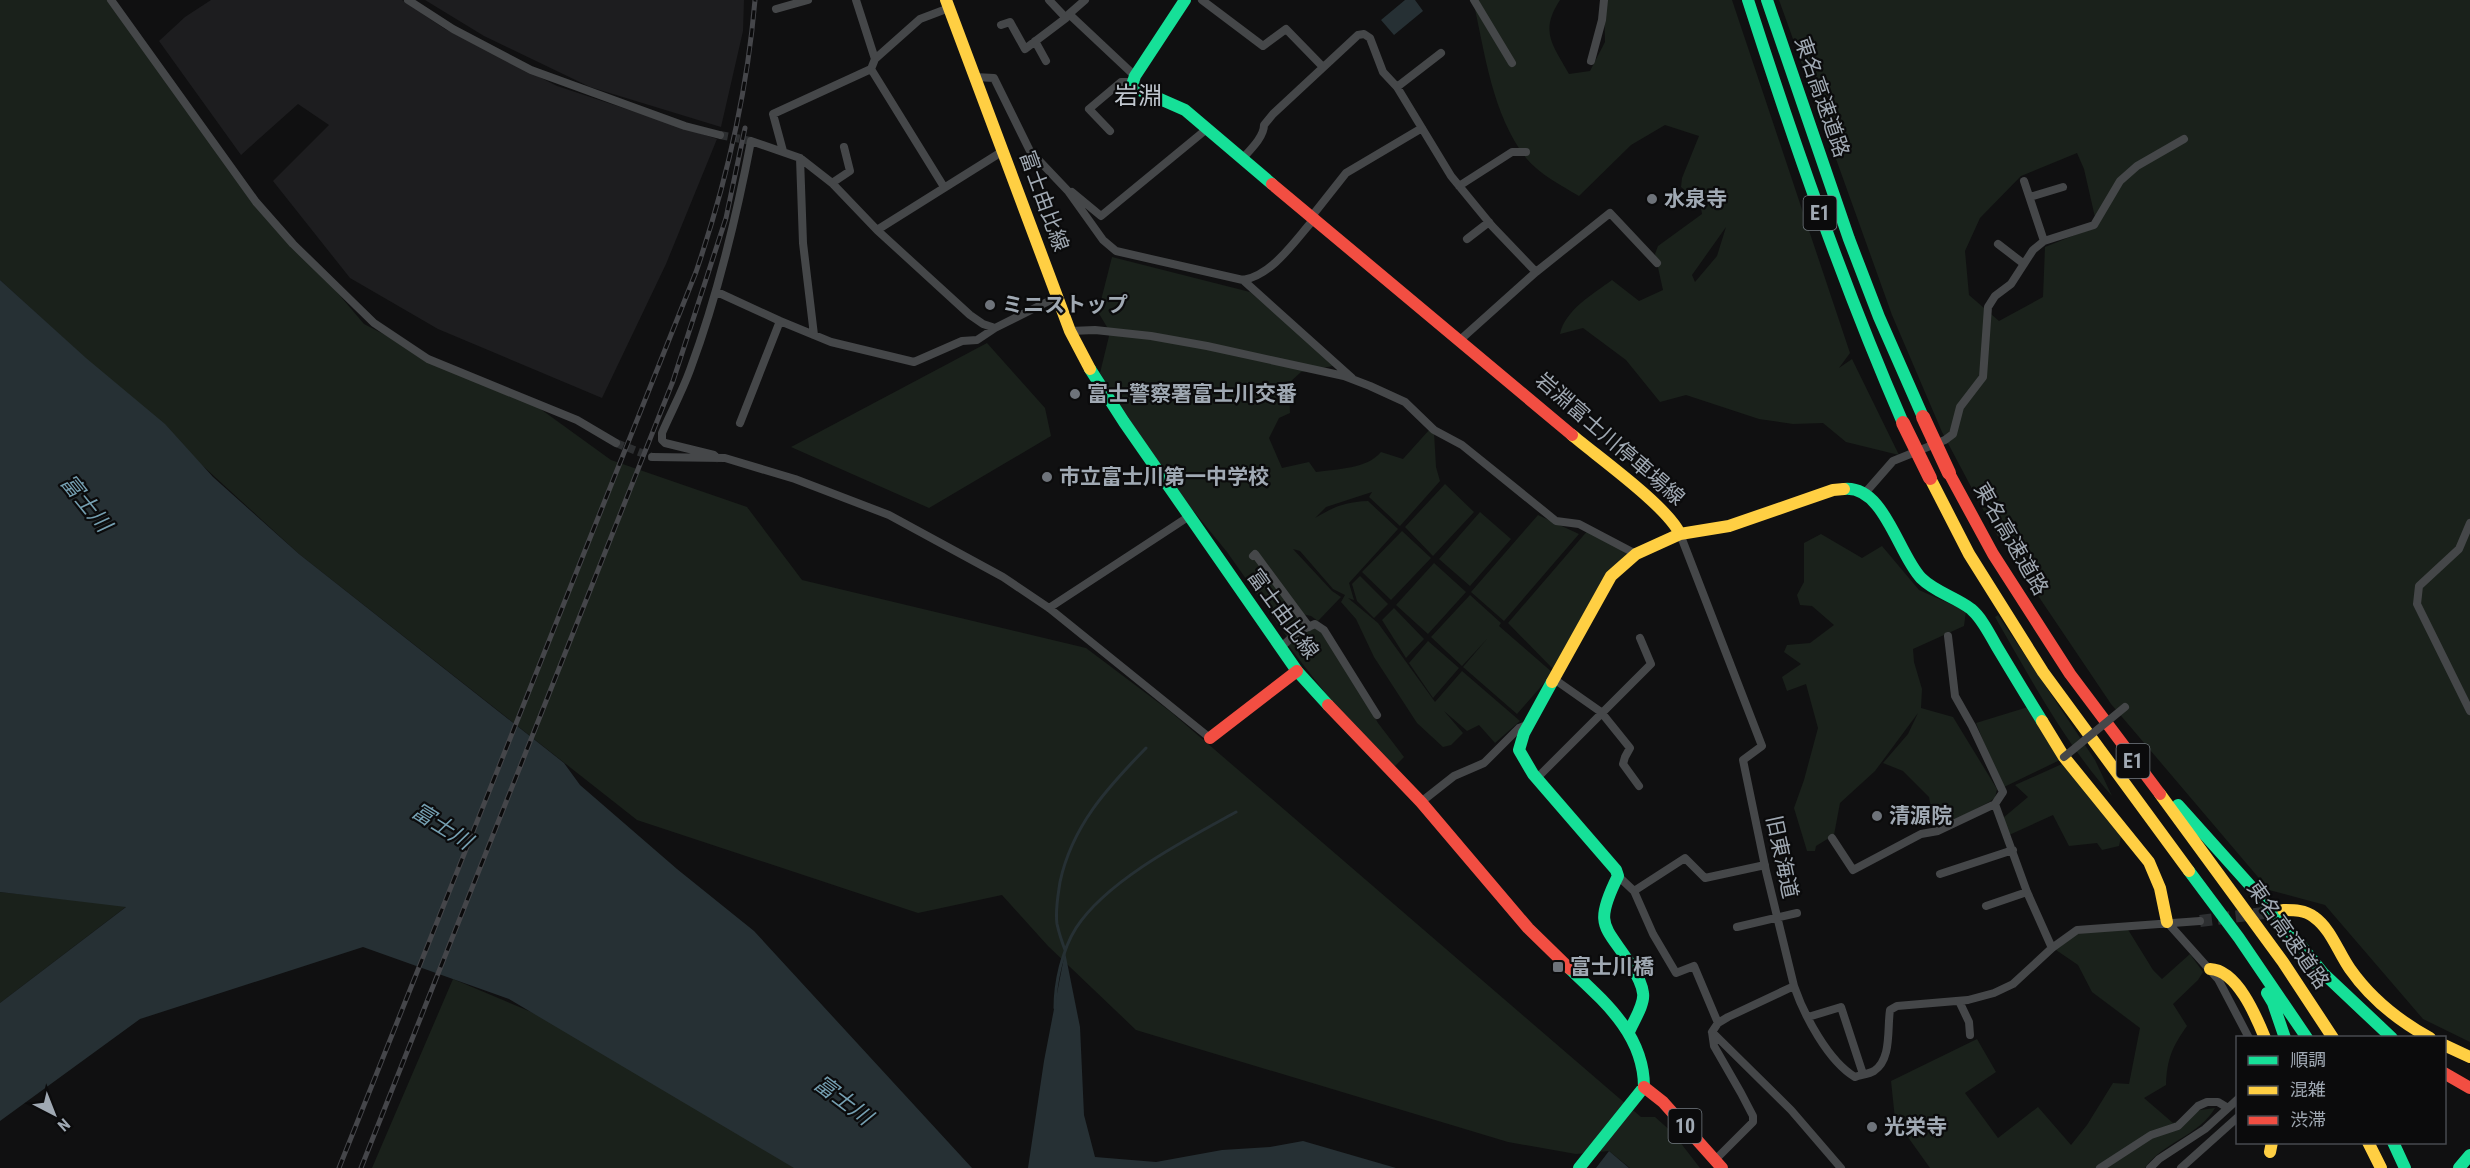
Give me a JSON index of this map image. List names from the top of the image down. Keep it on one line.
{"streets":{"main road":["東名高速道路","富士由比線","E1","岩淵富士川停車場線","10"],"street":["旧東海道"]},"crossings":[["富士由比線","10"],["岩淵富士川停車場線","旧東海道"]],"districts":["岩淵"],"water":["富士川"],"places":{"other":["水泉寺","ミニストップ","富士警察署富士川交番","市立富士川第一中学校","清源院","光栄寺"],"transit":["富士川橋"]},"legend":["順調","混雑","渋滞"],"north":"bottom right"}
